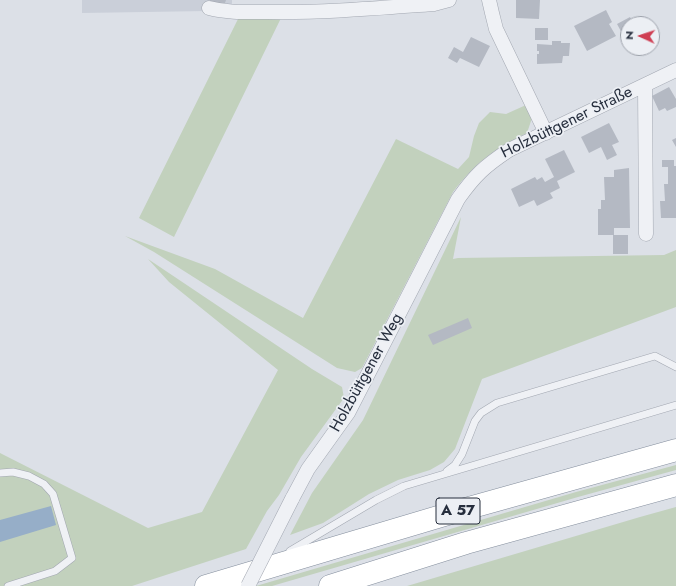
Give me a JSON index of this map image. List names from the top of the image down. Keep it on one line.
{"streets":{"highway":["A 57"],"street":["Holzbüttgener Straße","Holzbüttgener Weg"]},"crossings":[["Holzbüttgener Straße","Holzbüttgener Weg"],["Holzbüttgener Weg","A 57"]],"north":"left"}
